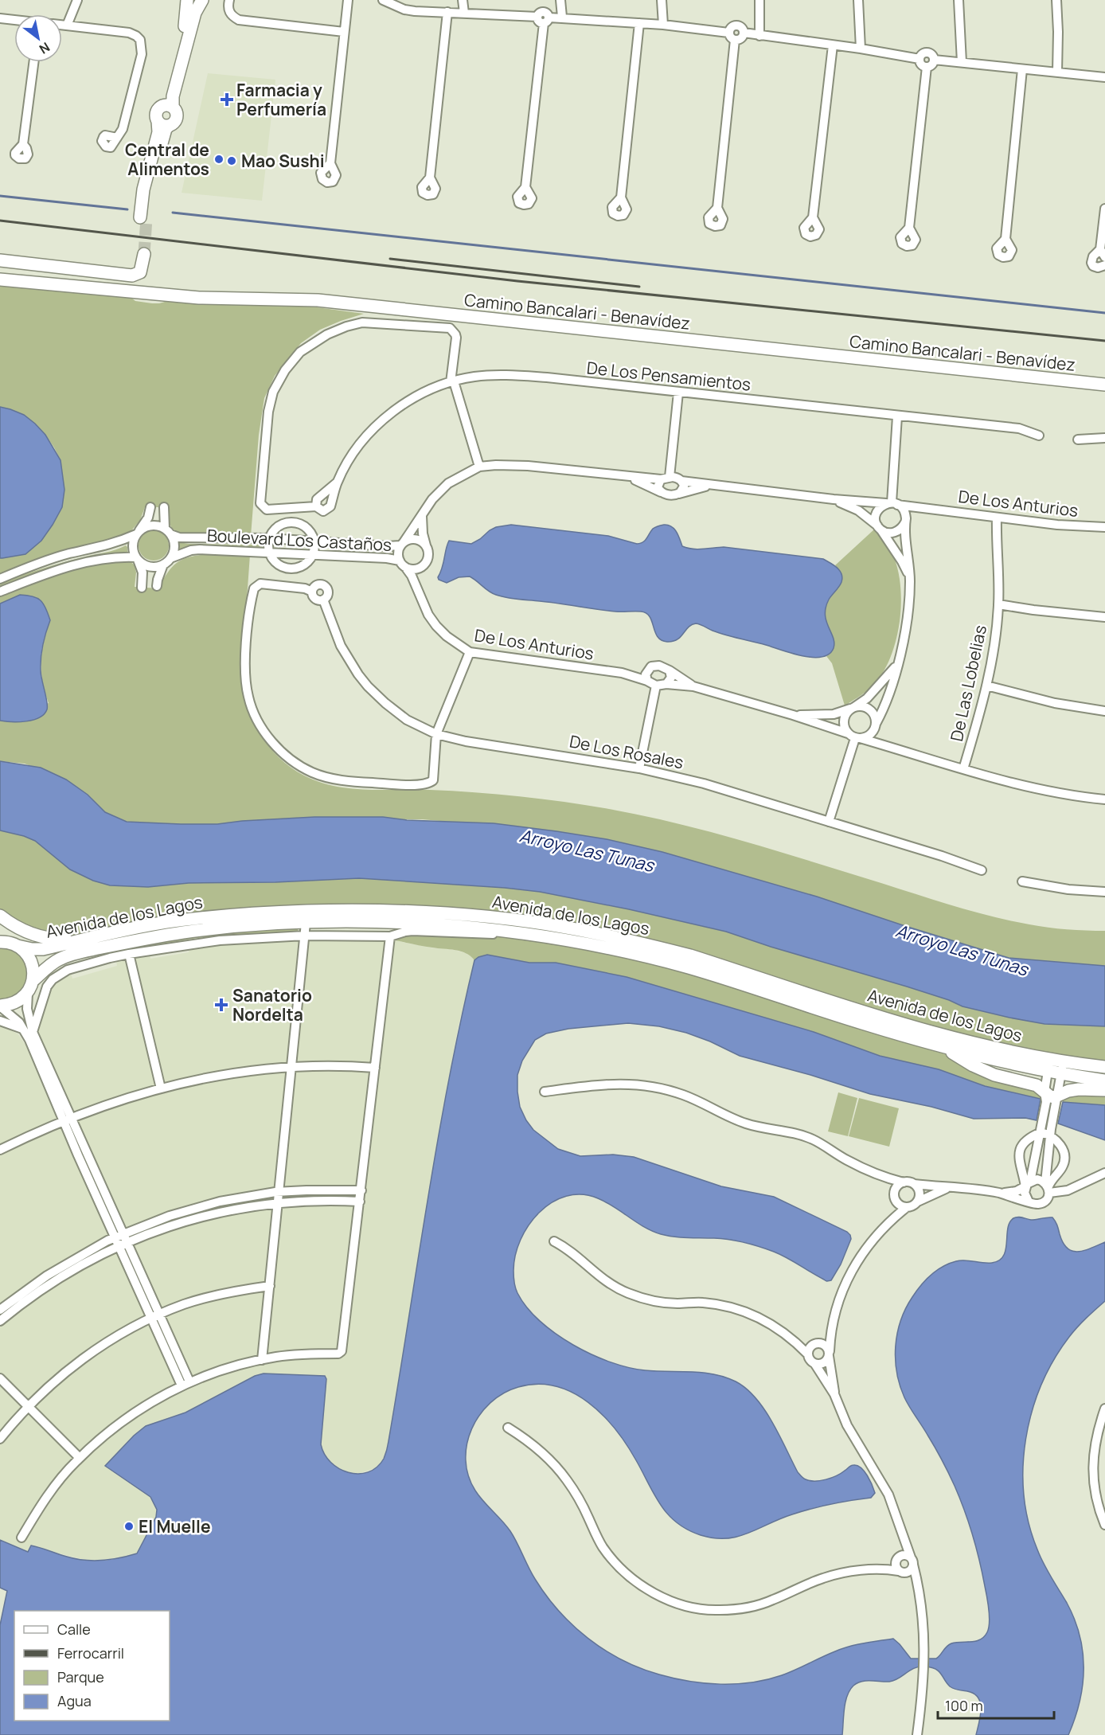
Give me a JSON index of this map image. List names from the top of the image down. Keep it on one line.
{"streets":{"street":["Camino Bancalari - Benavídez","De Los Pensamientos","De Los Anturios","Boulevard Los Castaños","De Las Lobelias","De Los Rosales","Avenida de los Lagos"]},"crossings":[["De Los Anturios","Boulevard Los Castaños"],["De Los Anturios","De Las Lobelias"]],"water":["Arroyo Las Tunas"],"places":{"health":["Farmacia y Perfumería","Sanatorio Nordelta"],"other":["Central de Alimentos","Mao Sushi","El Muelle"]},"legend":["Calle","Ferrocarril","Parque","Agua"],"scale_bar":"100 m","north":"bottom right"}
